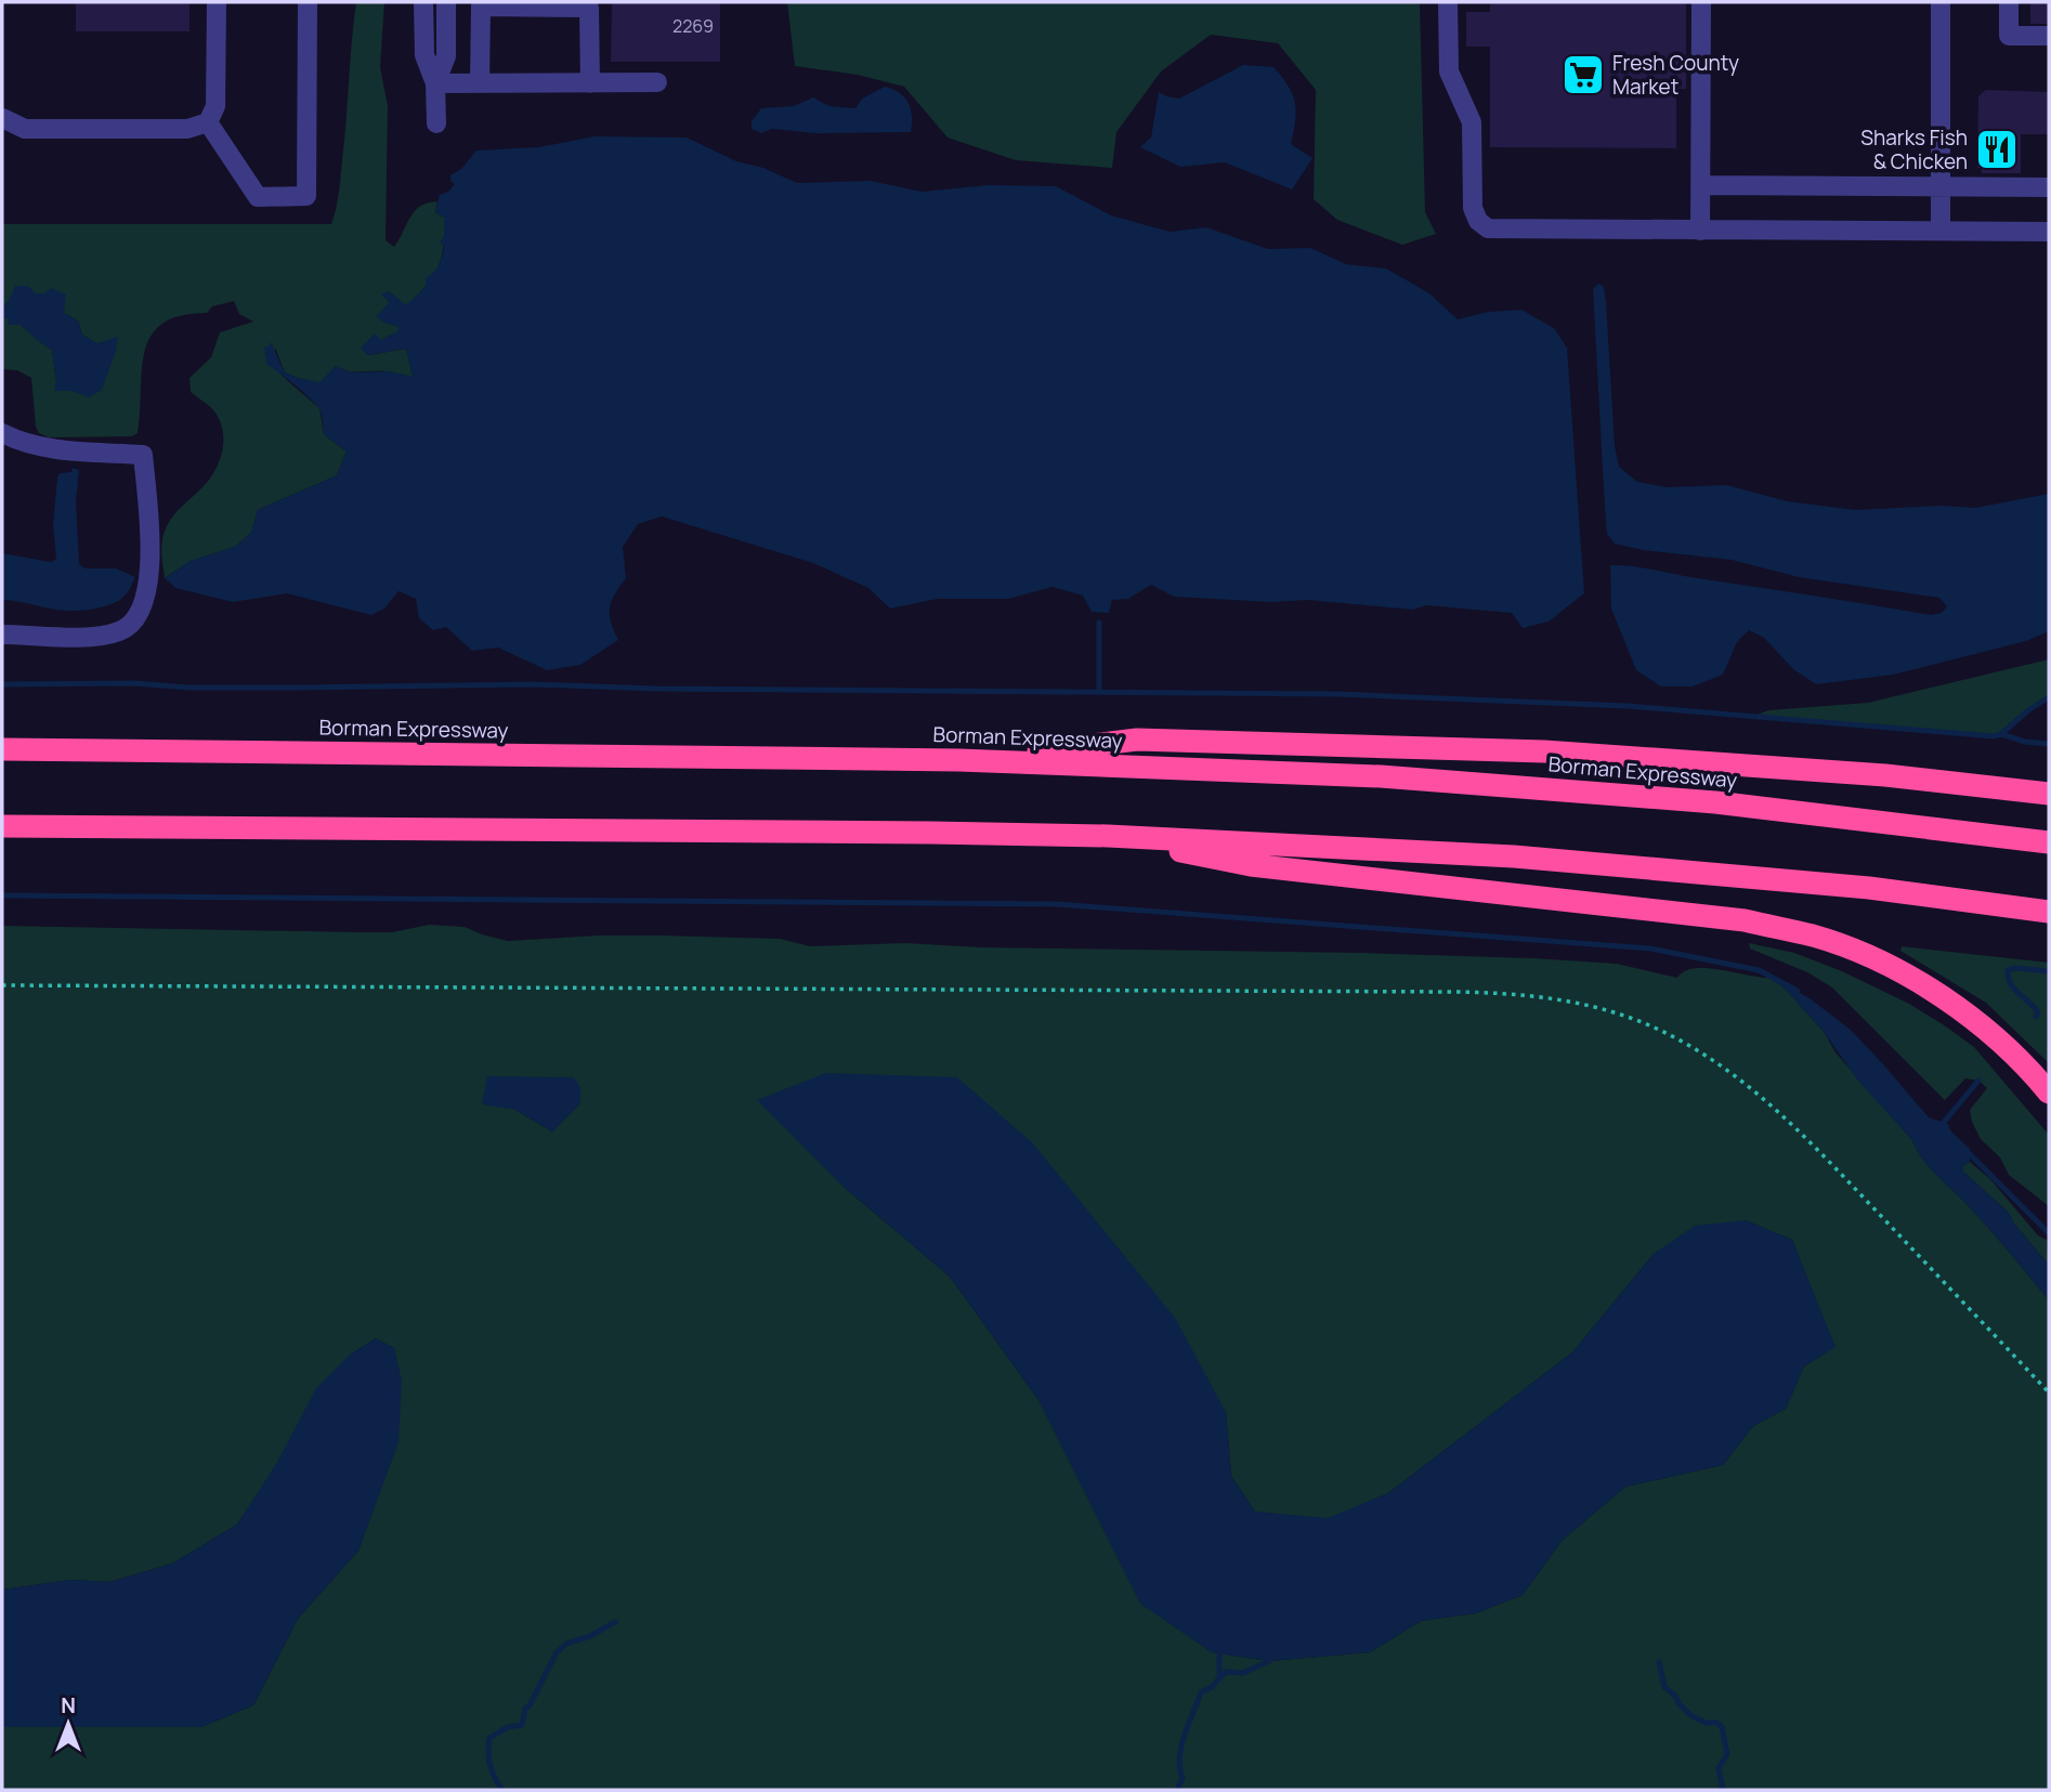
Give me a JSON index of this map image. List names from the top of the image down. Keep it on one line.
{"streets":{"highway":["Borman Expressway"]},"places":{"supermarket":["Fresh County Market"],"restaurant":["Sharks Fish & Chicken"]},"house_numbers":["2269"],"north":"top"}
